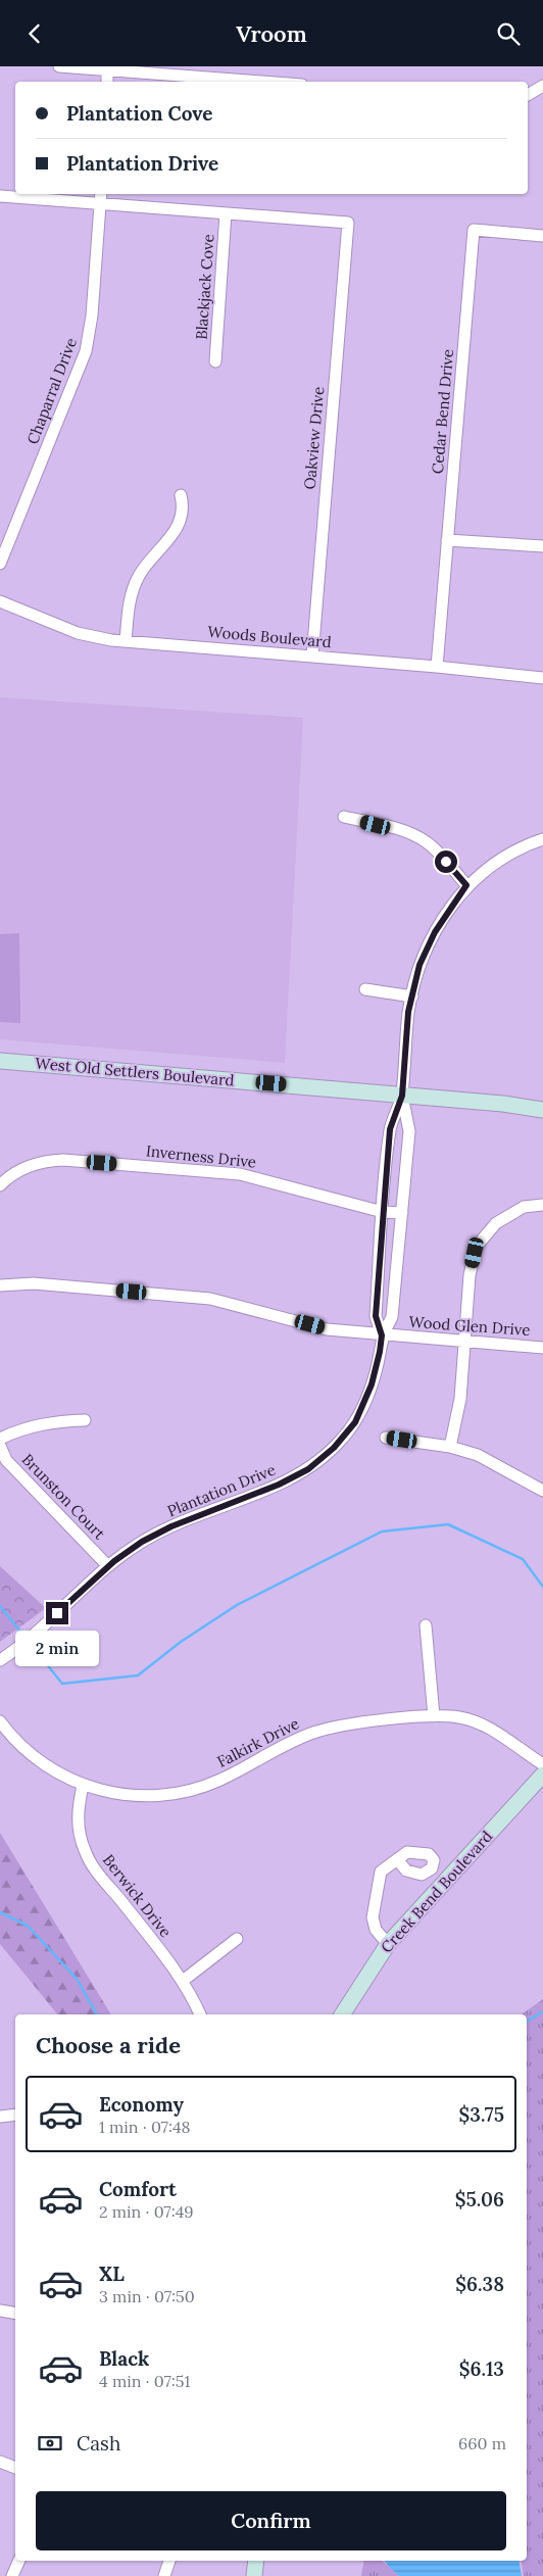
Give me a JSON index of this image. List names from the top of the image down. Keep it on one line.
{"streets":{"main road":["West Old Settlers Boulevard","Creek Bend Boulevard"],"street":["Blackjack Cove","Chaparral Drive","Cedar Bend Drive","Oakview Drive","Woods Boulevard","Inverness Drive","Wood Glen Drive","Plantation Drive","Brunston Court","Falkirk Drive","Berwick Drive"]},"crossings":[["Blackjack Cove","Oakview Drive"],["Cedar Bend Drive","Woods Boulevard"],["Oakview Drive","Woods Boulevard"],["West Old Settlers Boulevard","Plantation Drive"],["Inverness Drive","Plantation Drive"],["Wood Glen Drive","Plantation Drive"],["Plantation Drive","Brunston Court"],["Falkirk Drive","Berwick Drive"]],"page":{"header":"Vroom","banner":["Plantation Cove","Plantation Drive"],"bubble":"2 min","heading":"Choose a ride","list":[{"name":"Economy","note":"1 min · 07:48","value":"$3.75"},{"name":"Comfort","note":"2 min · 07:49","value":"$5.06"},{"name":"XL","note":"3 min · 07:50","value":"$6.38"},{"name":"Black","note":"4 min · 07:51","value":"$6.13"}],"pay":["Cash","660 m"],"buttons":"Confirm"}}
